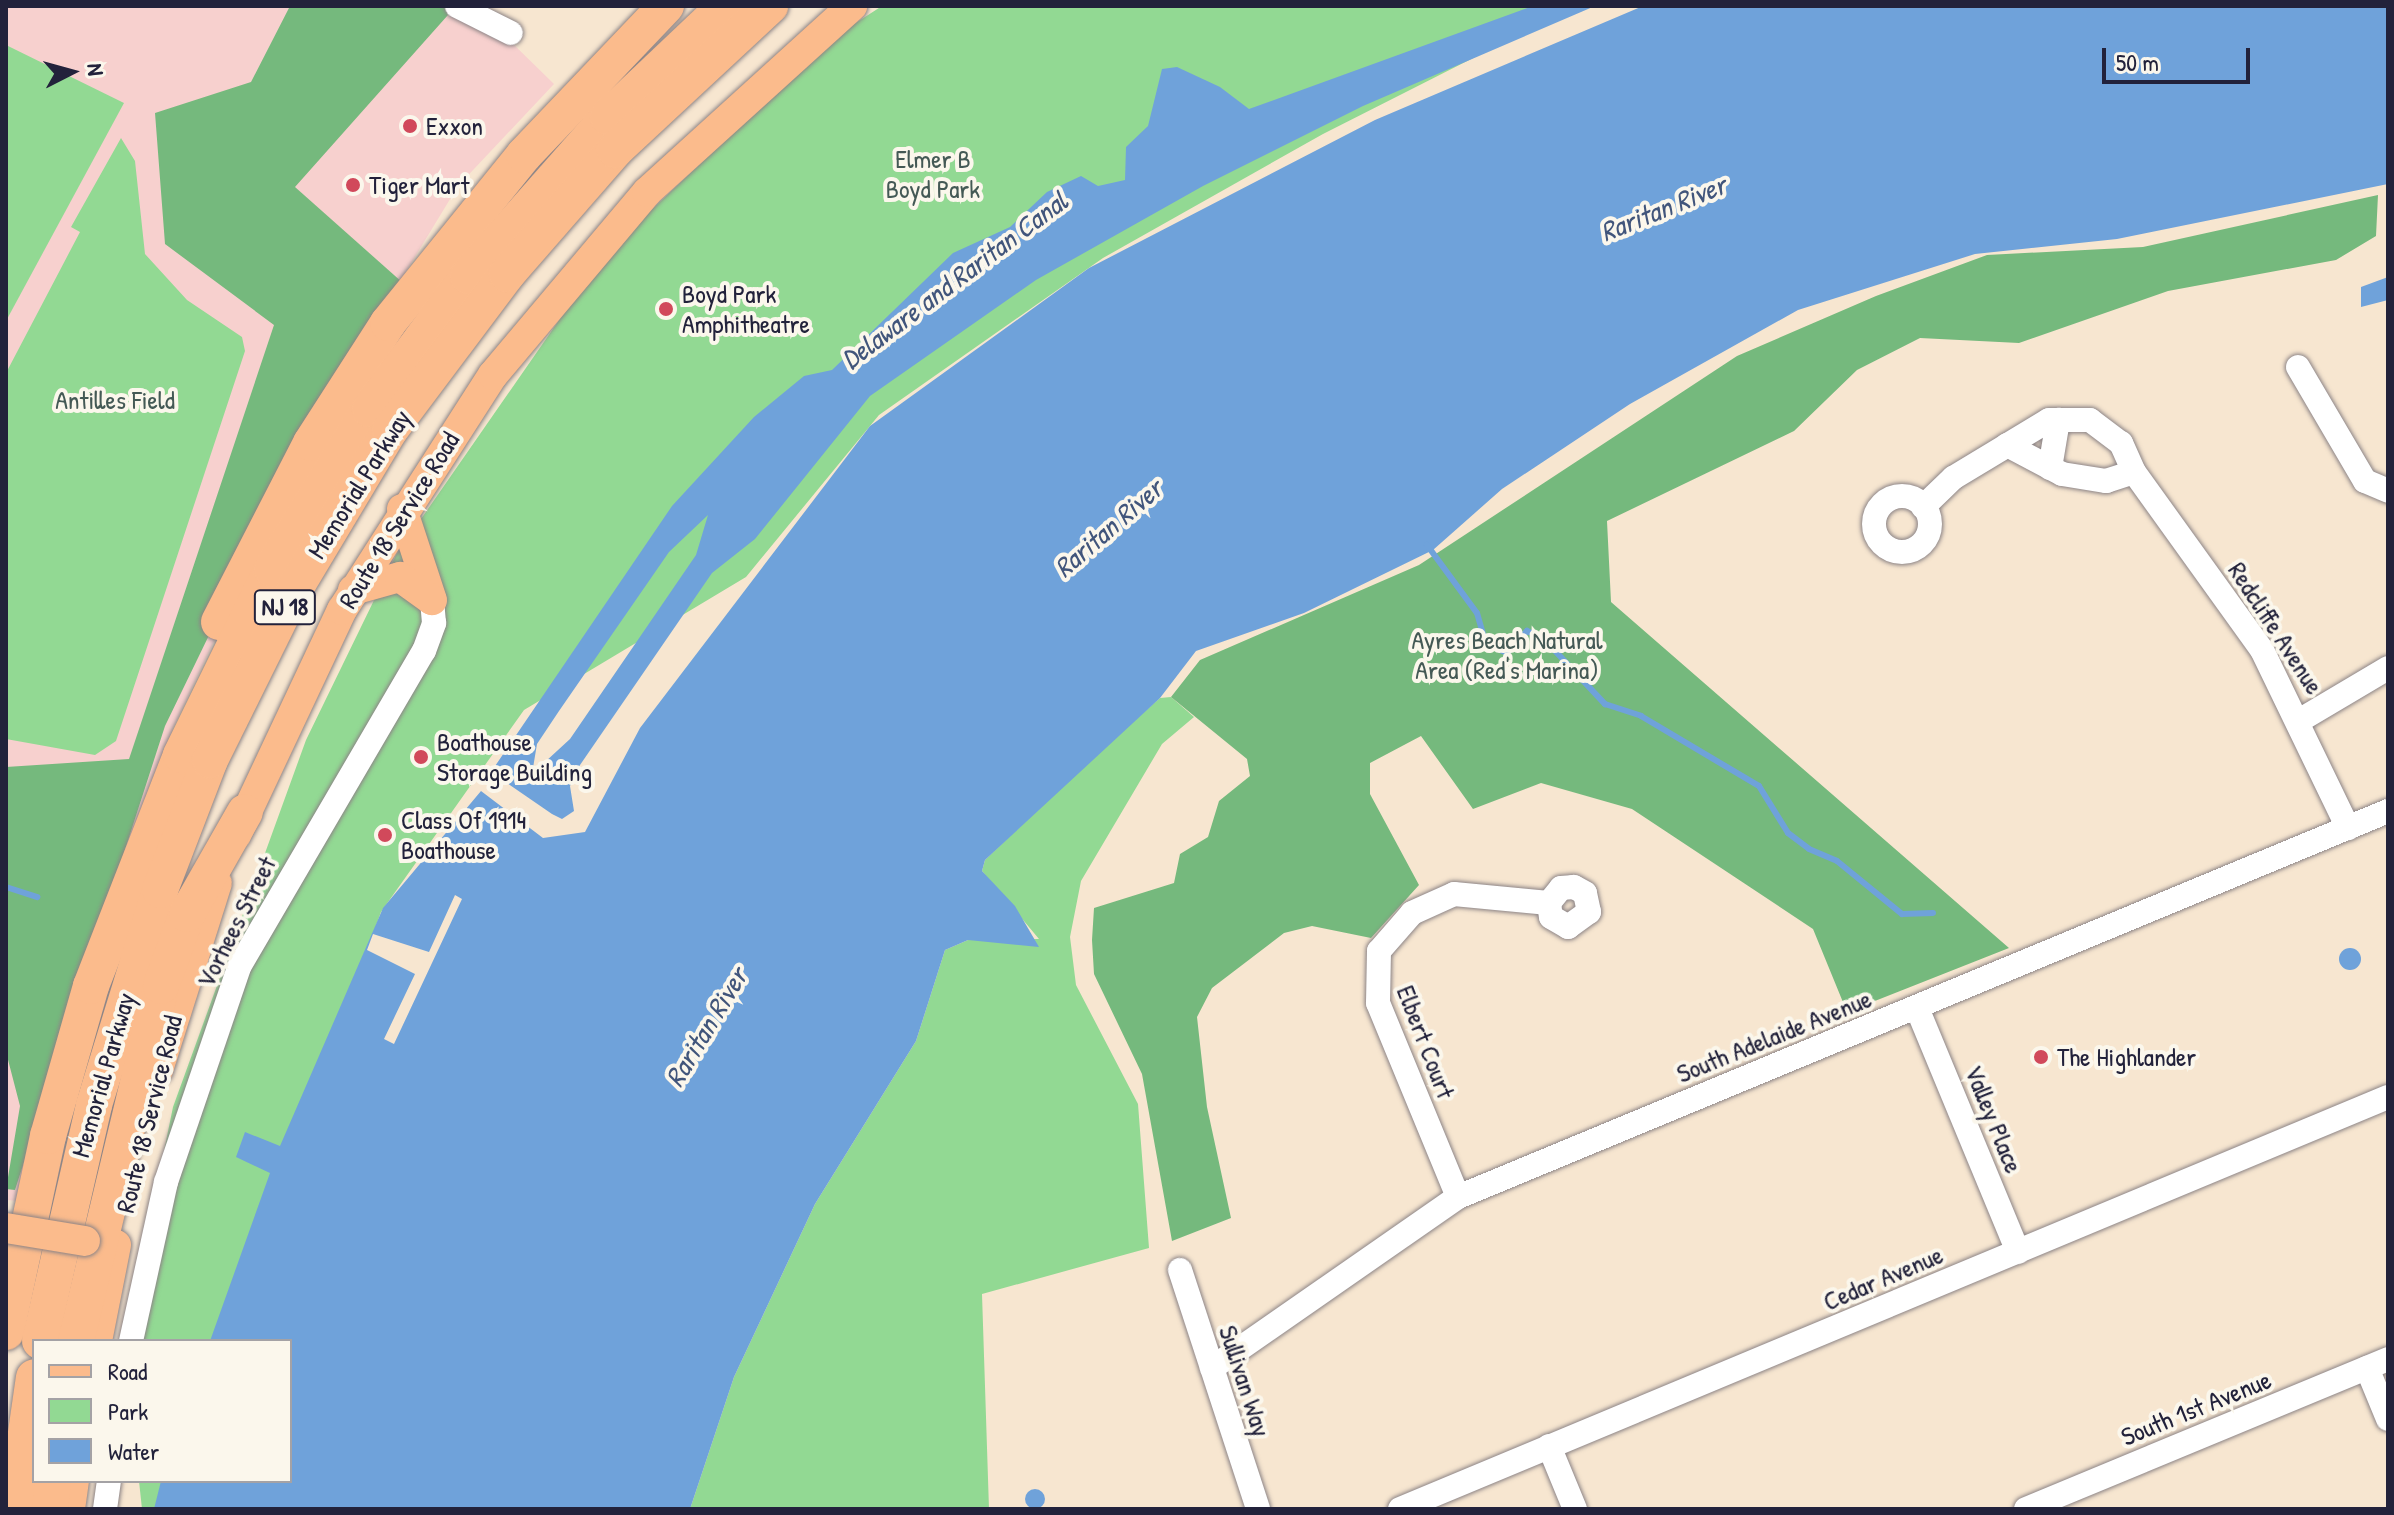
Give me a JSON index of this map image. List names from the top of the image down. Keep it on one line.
{"streets":{"highway":["Memorial Parkway","NJ 18"],"main road":["Route 18 Service Road"],"street":["Redcliffe Avenue","Vorhees Street","South Adelaide Avenue","Elbert Court","Valley Place","Cedar Avenue","Sullivan Way","South 1st Avenue"]},"crossings":[["Redcliffe Avenue","South Adelaide Avenue"],["South Adelaide Avenue","Elbert Court"],["South Adelaide Avenue","Valley Place"],["South Adelaide Avenue","Sullivan Way"],["Valley Place","Cedar Avenue"]],"water":["Raritan River","Delaware and Raritan Canal"],"parks":["Elmer B Boyd Park","Antilles Field","Ayres Beach Natural Area (Red's Marina)"],"places":["Exxon","Tiger Mart","Boyd Park Amphitheatre","Boathouse Storage Building","Class Of 1914 Boathouse","The Highlander"],"legend":["Road","Park","Water"],"scale_bar":"50 m","north":"right"}
